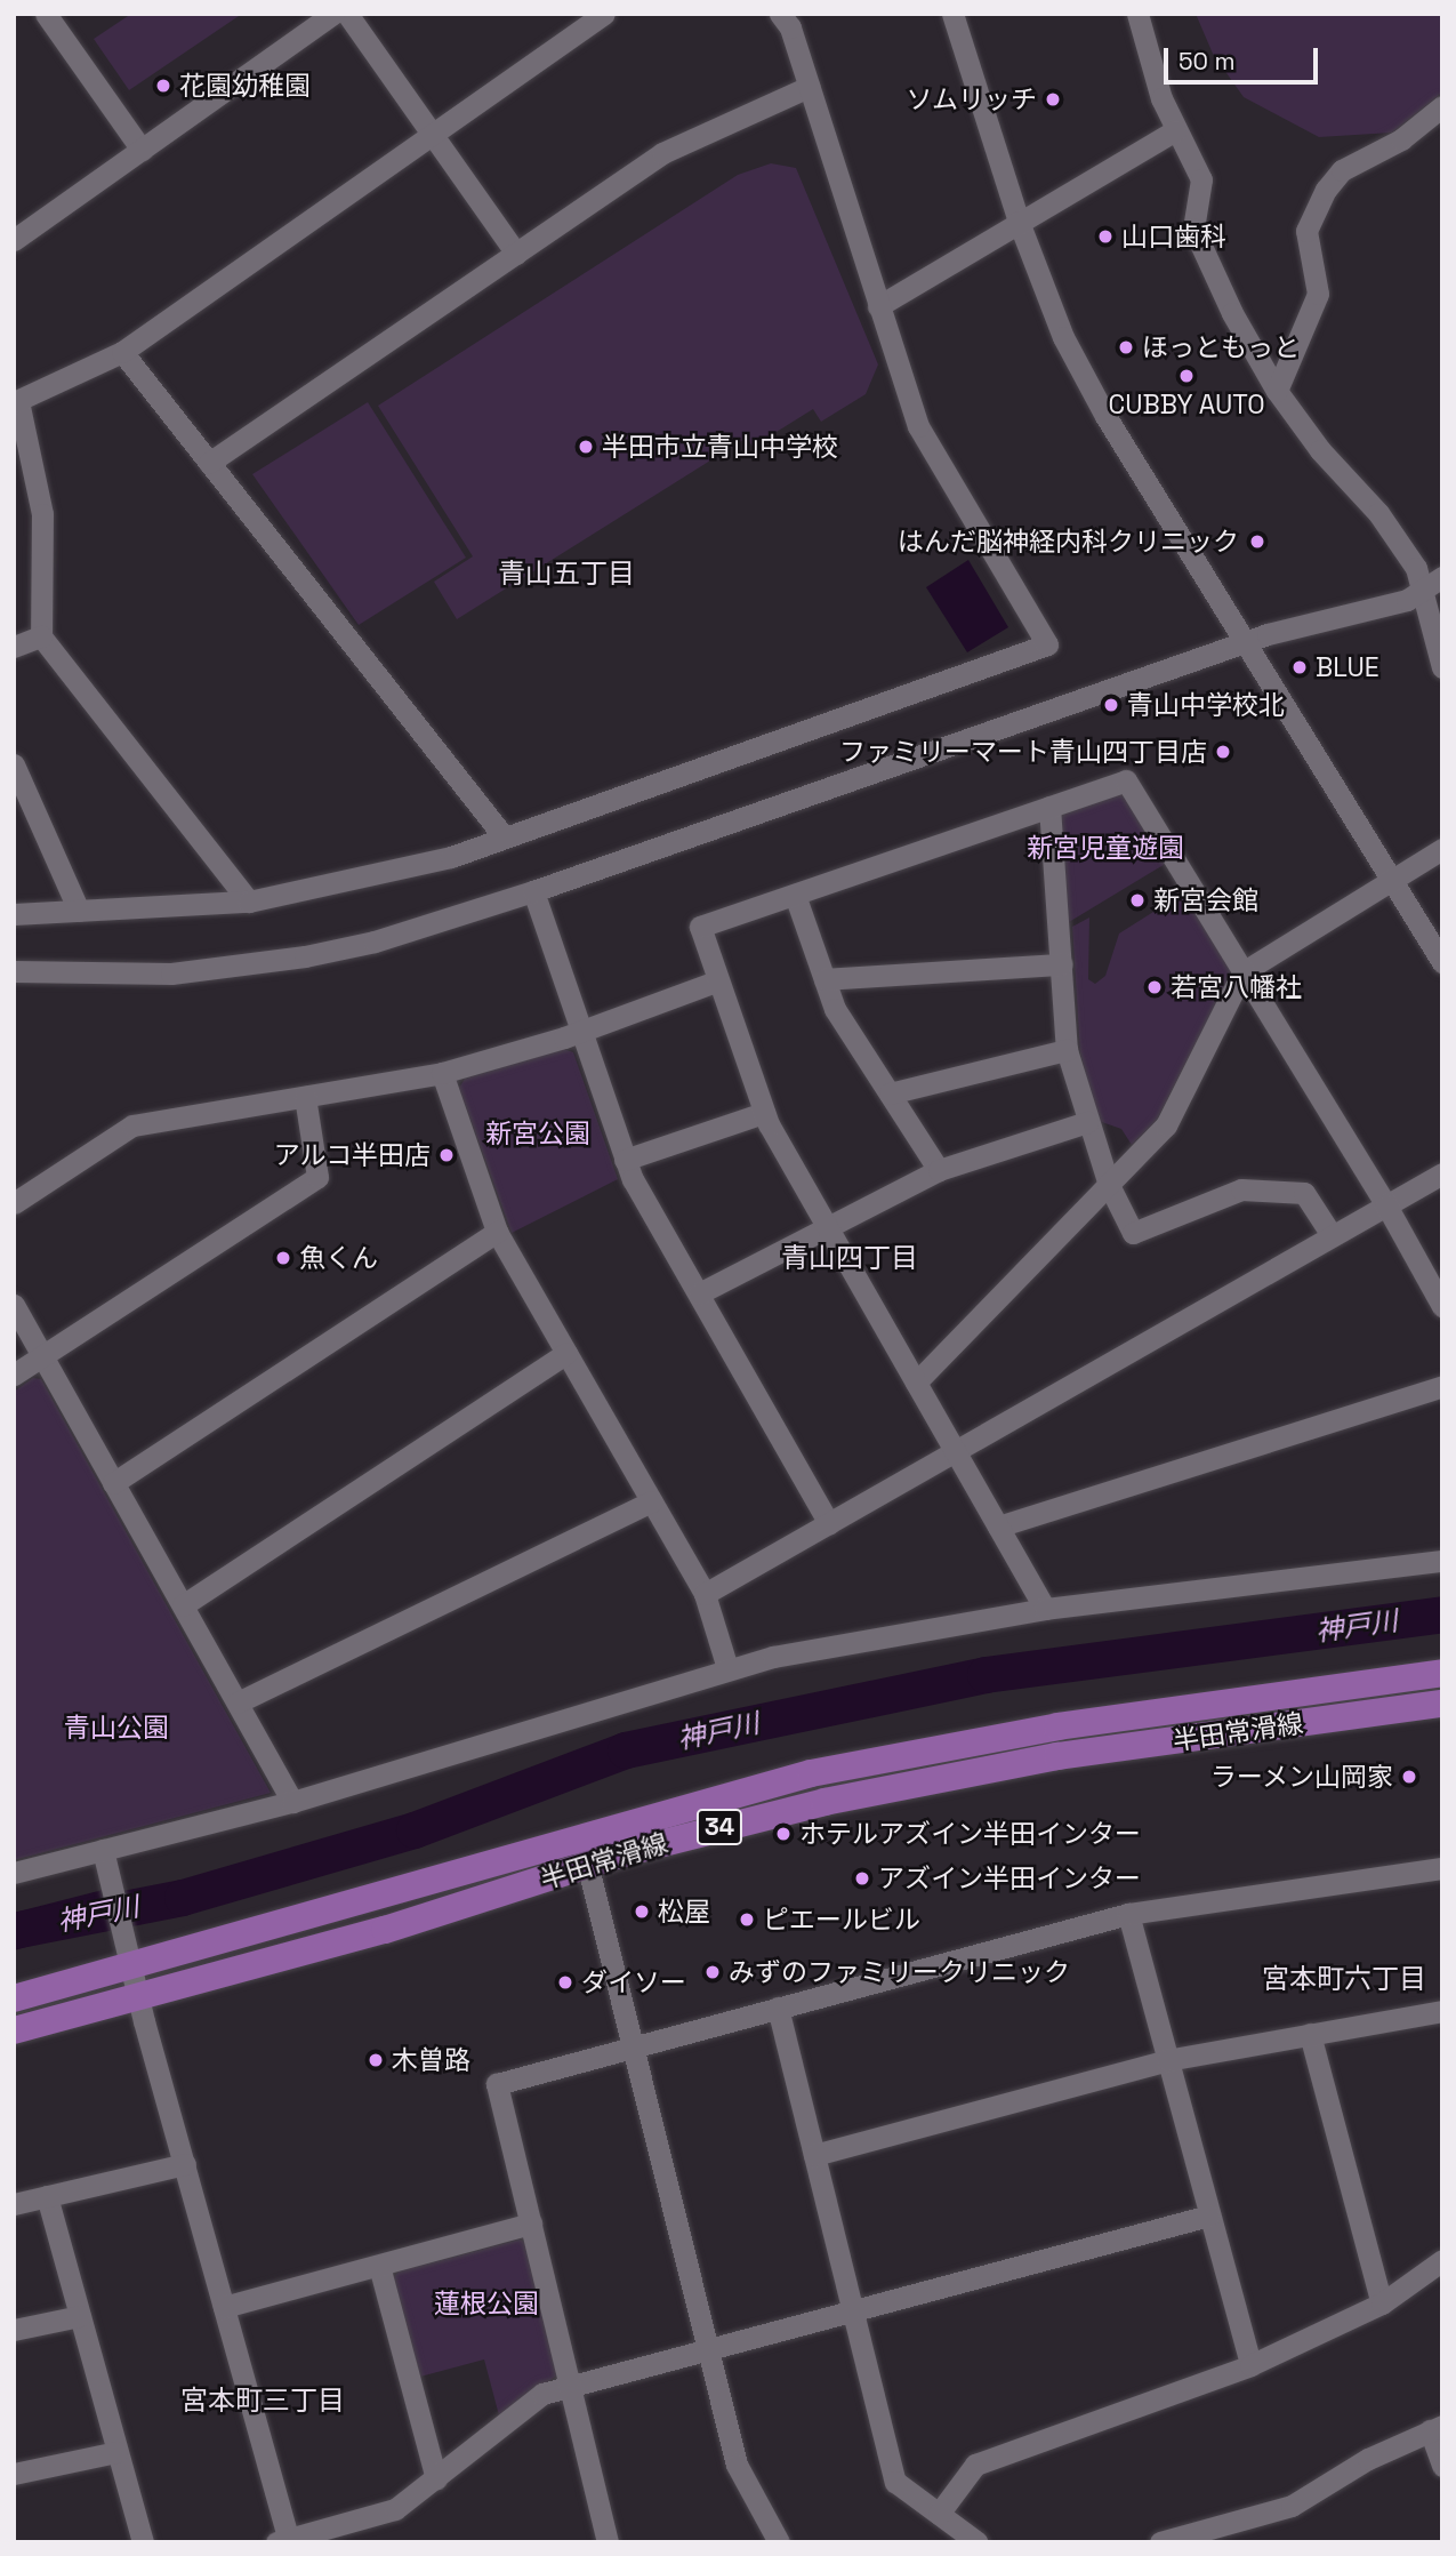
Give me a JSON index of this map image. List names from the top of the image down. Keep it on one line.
{"streets":{"main road":["半田常滑線","34"]},"districts":["青山五丁目","青山四丁目","宮本町六丁目","宮本町三丁目"],"water":["神戸川"],"parks":["新宮児童遊園","新宮公園","青山公園","蓮根公園"],"places":["花園幼稚園","ソムリッチ","山口歯科","ほっともっと","CUBBY AUTO","半田市立青山中学校","はんだ脳神経内科クリニック","BLUE","青山中学校北","ファミリーマート青山四丁目店","新宮会館","若宮八幡社","アルコ半田店","魚くん","ラーメン山岡家","ホテルアズイン半田インター","アズイン半田インター","松屋","ピエールビル","みずのファミリークリニック","ダイソー","木曽路"],"scale_bar":"50 m"}
